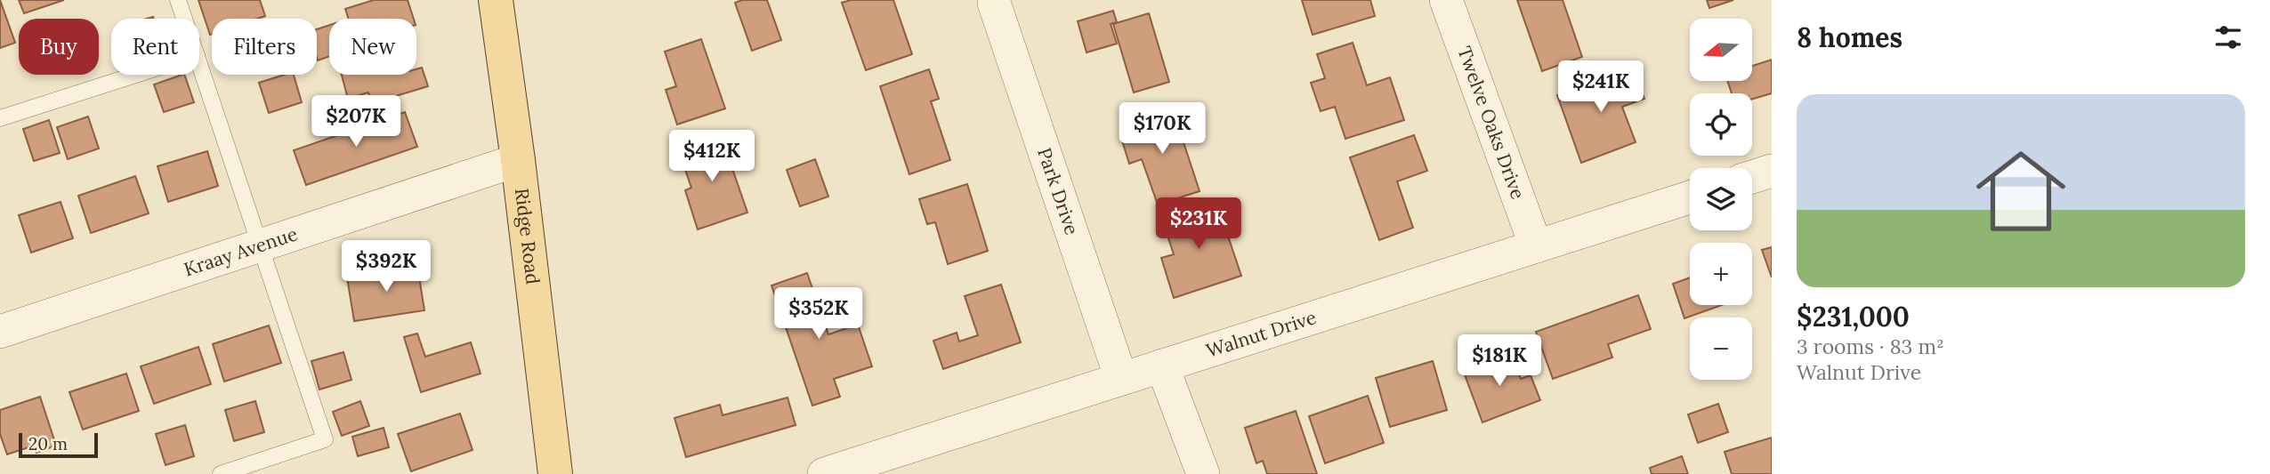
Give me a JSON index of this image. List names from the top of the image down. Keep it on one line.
{"streets":{"main road":["Ridge Road"],"street":["Twelve Oaks Drive","Park Drive","Kraay Avenue","Walnut Drive"]},"crossings":[["Twelve Oaks Drive","Walnut Drive"],["Park Drive","Walnut Drive"],["Ridge Road","Kraay Avenue"]],"scale_bar":"20 m","north":"left","page":{"heading":"8 homes","map_buttons":["+","−"],"chip":["Buy","Rent","Filters","New"],"price":["$241K","$207K","$170K","$412K","$231K","$392K","$352K","$181K"],"list":[{"name":"$231,000","note":"3 rooms · 83 m² · Walnut Drive"}],"scale":"20 m"}}
